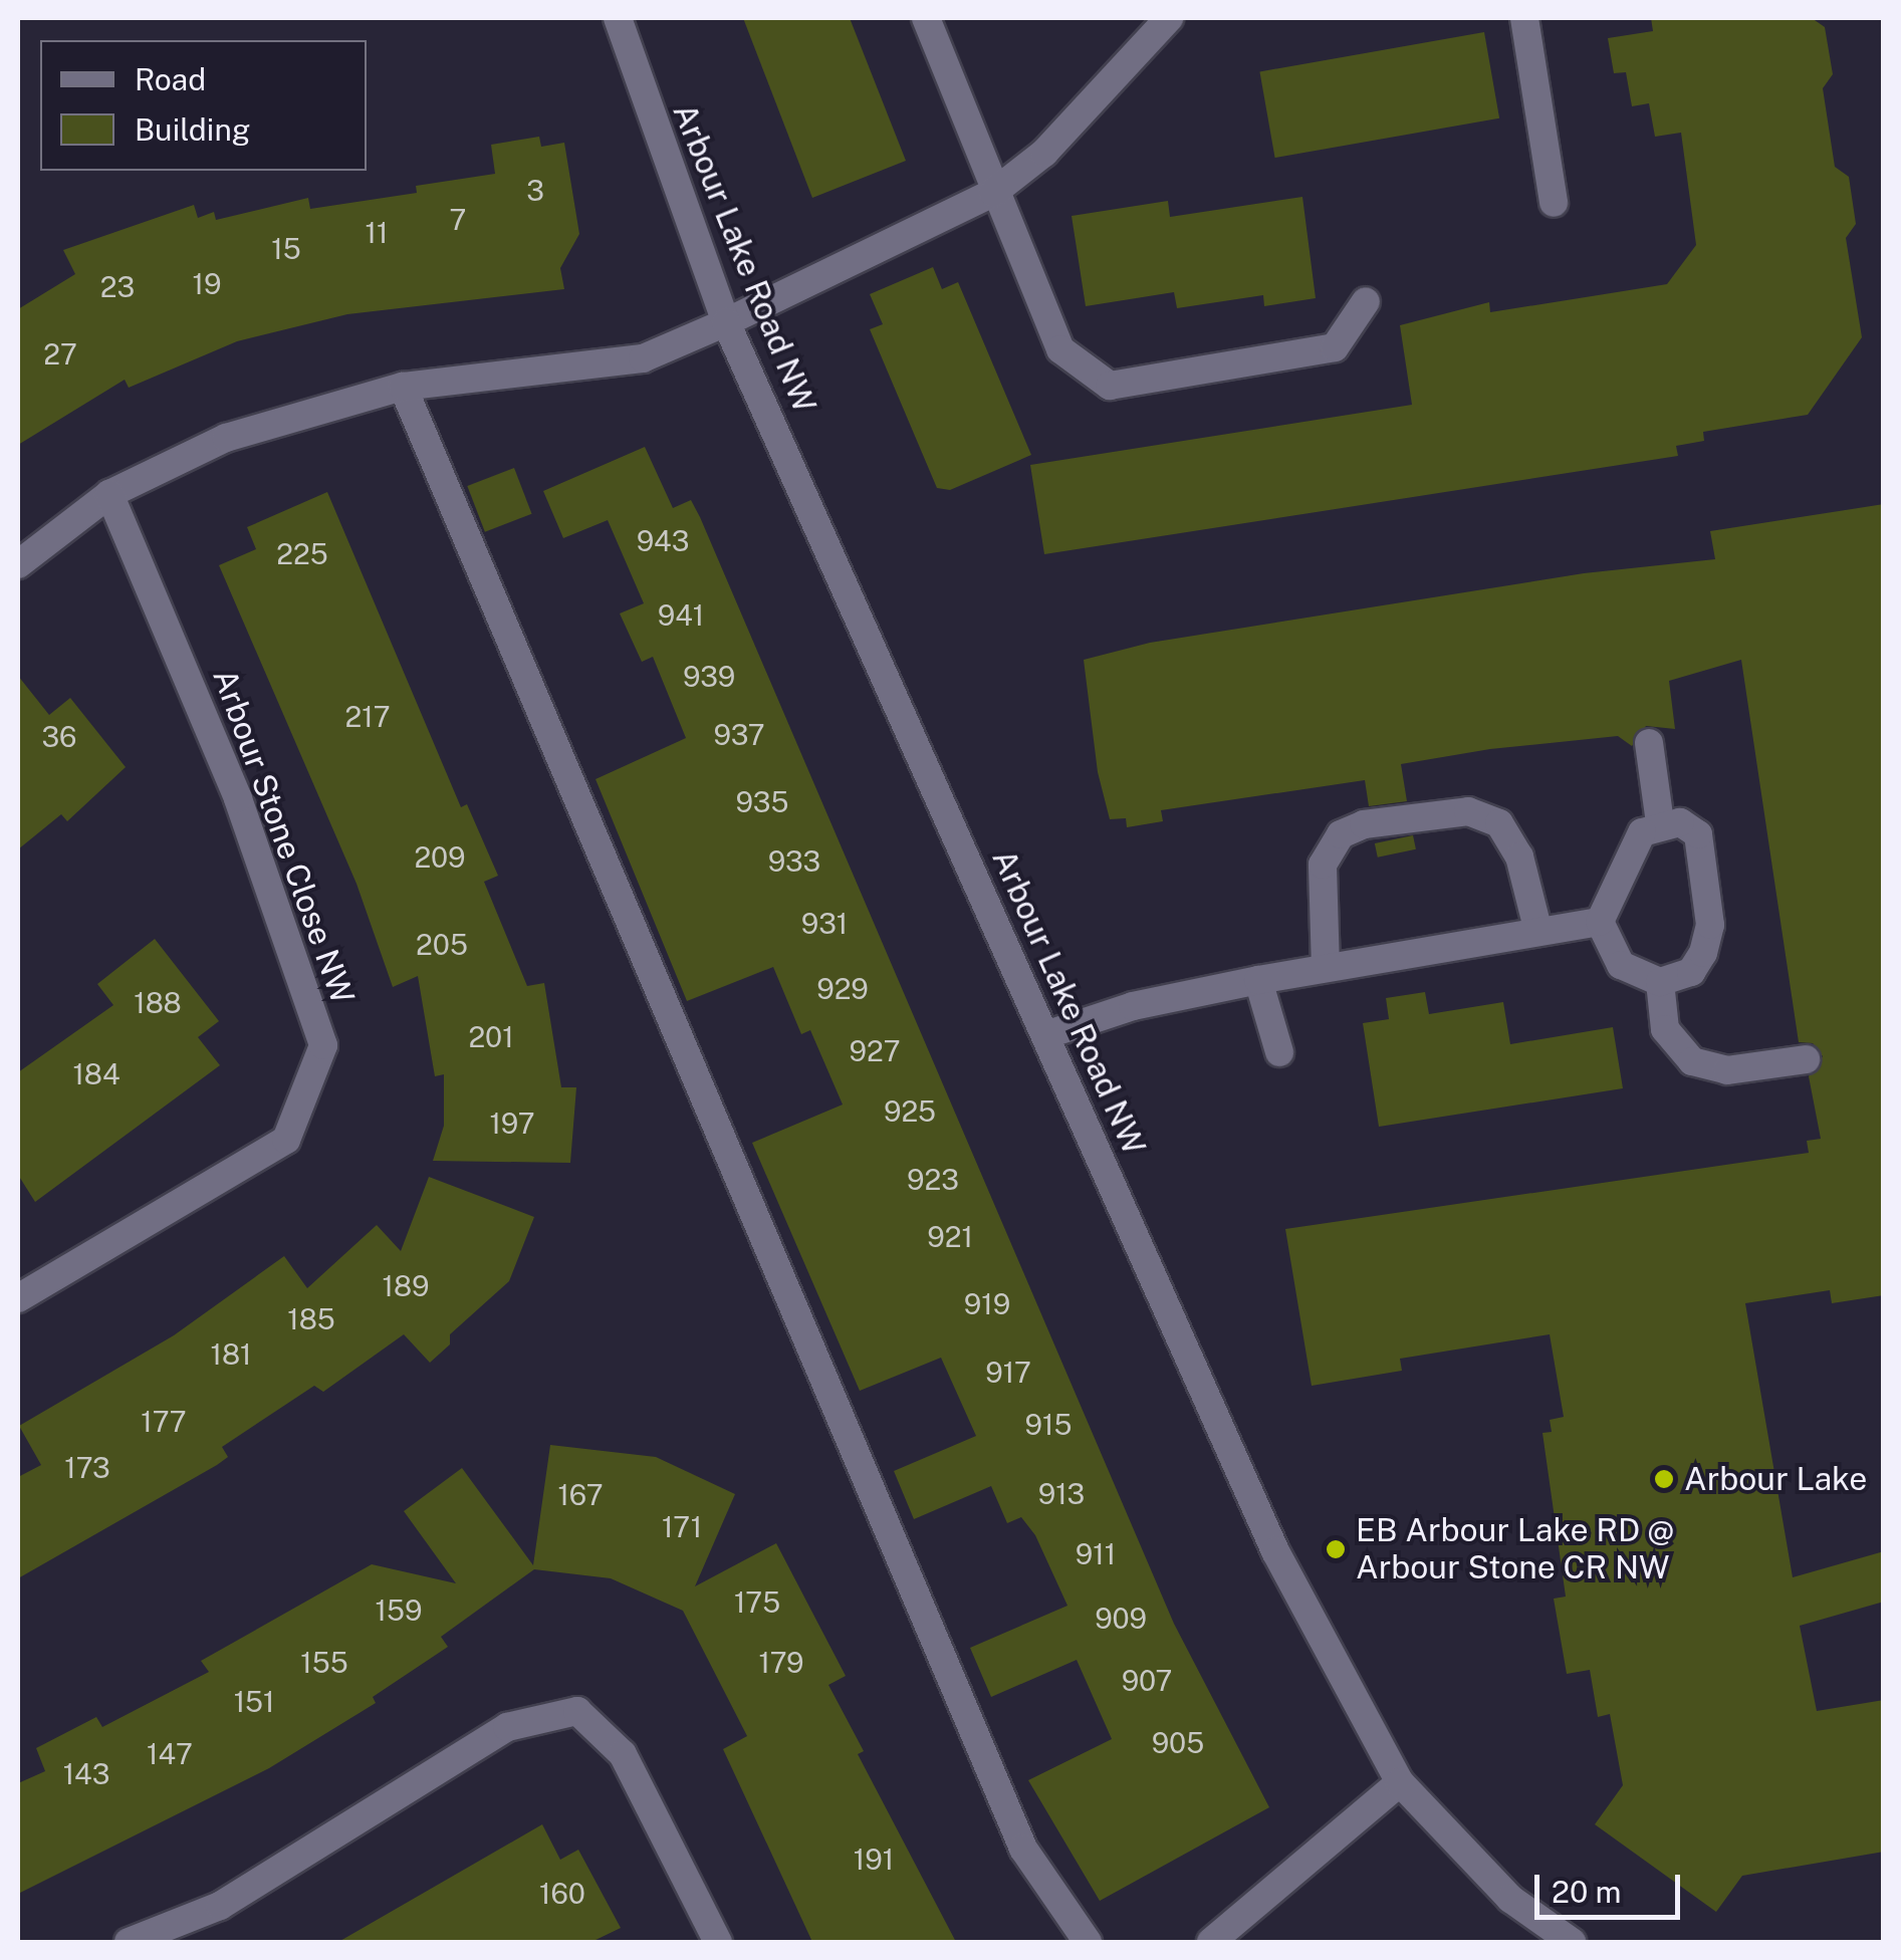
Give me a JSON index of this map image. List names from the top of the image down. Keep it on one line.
{"streets":{"street":["Arbour Lake Road NW","Arbour Stone Close NW"]},"places":["Arbour Lake","EB Arbour Lake RD @ Arbour Stone CR NW"],"house_numbers":["3","7","11","15","19","23","27","943","225","941","939","217","937","36","935","209","933","931","205","929","188","201","927","184","925","197","923","921","189","919","185","181","917","177","915","173","913","167","171","911","175","159","909","155","179","907","151","905","147","143","191","160"],"legend":["Road","Building"],"scale_bar":"20 m"}
